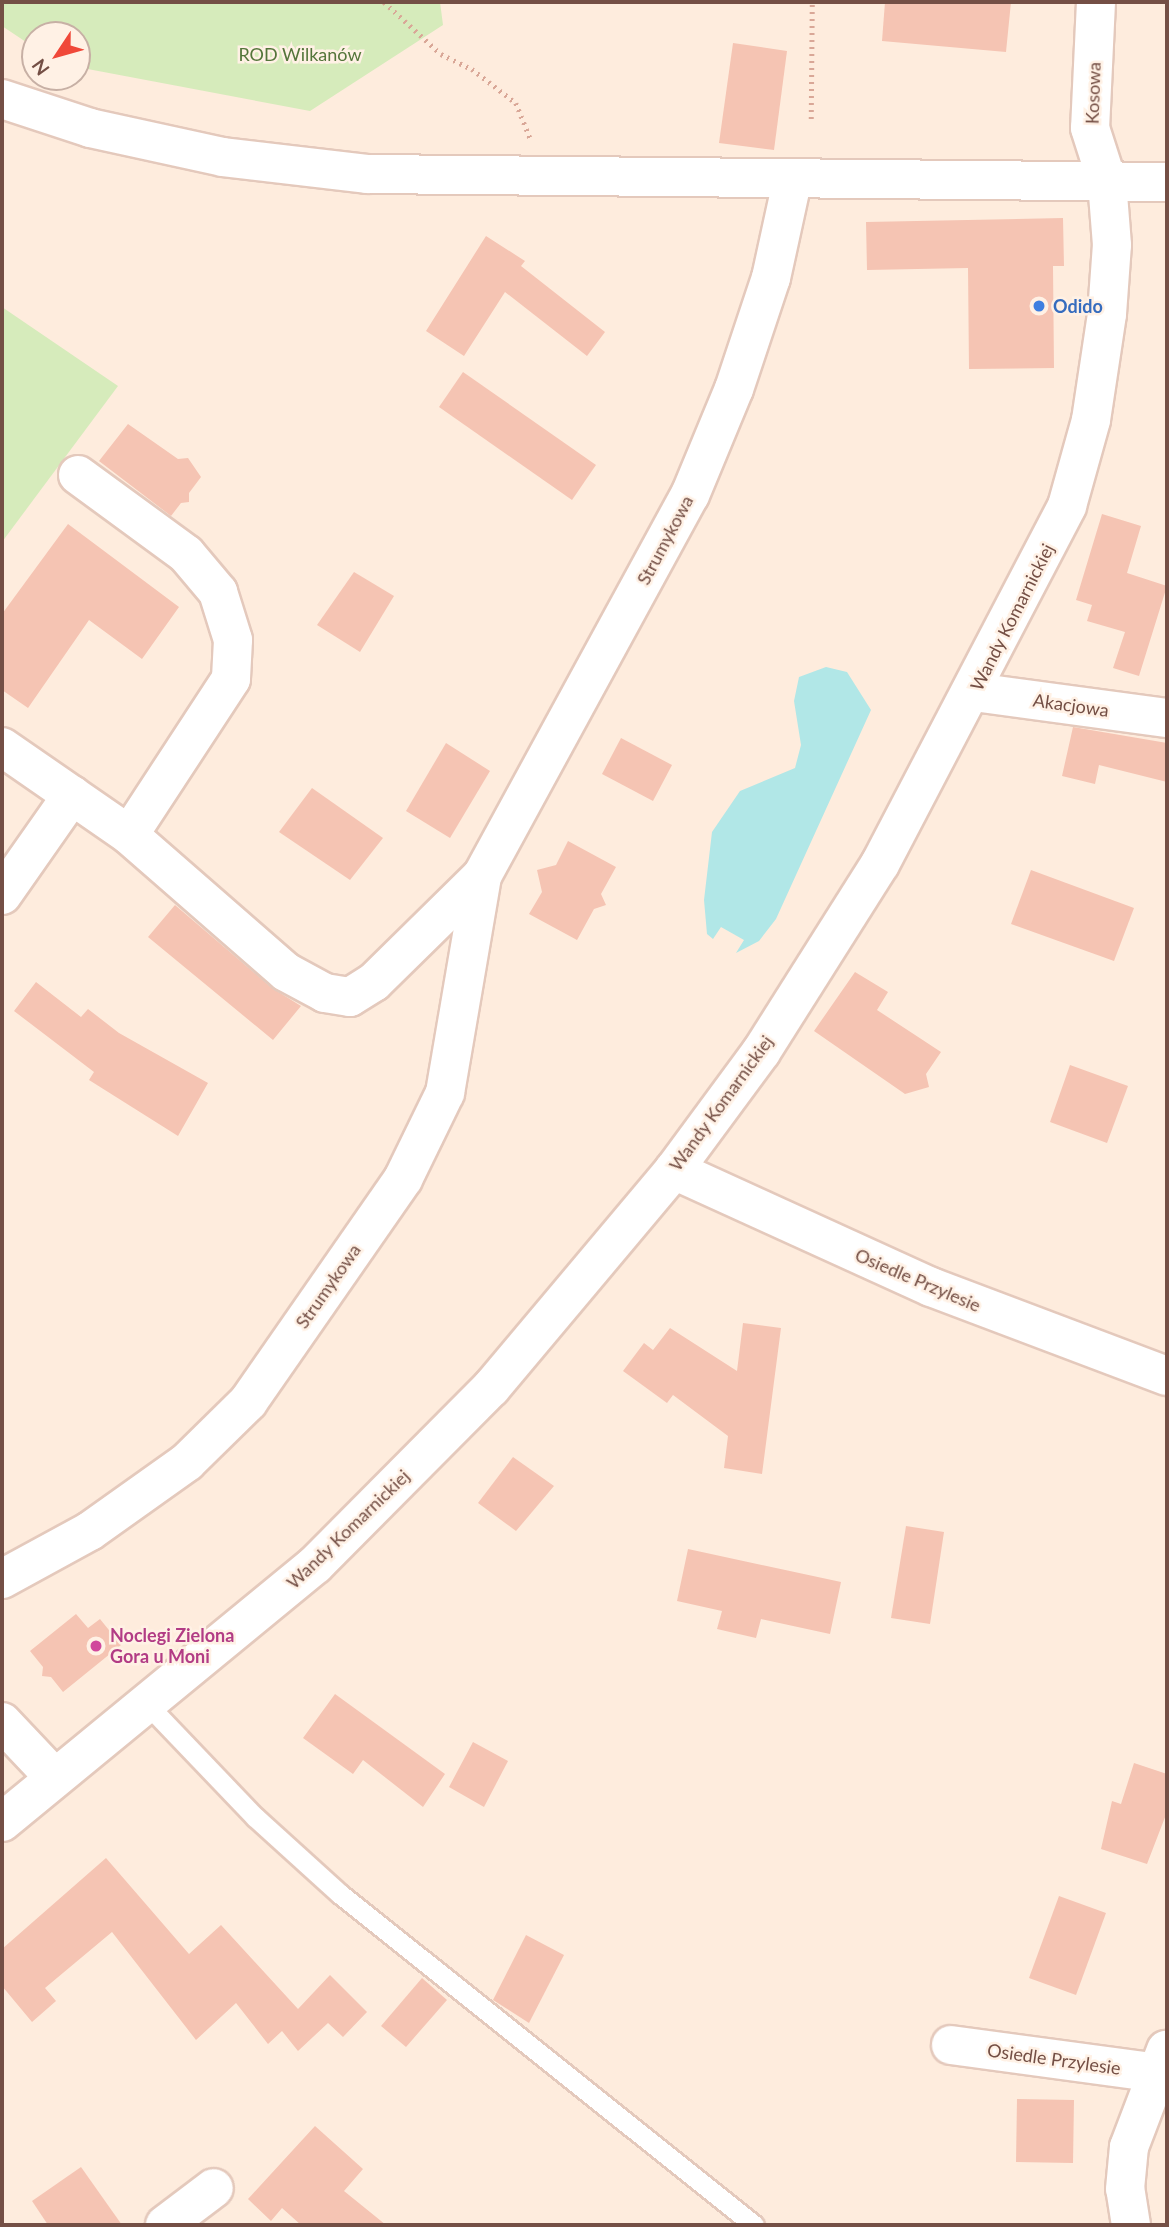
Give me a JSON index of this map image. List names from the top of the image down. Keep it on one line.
{"streets":{"street":["Kosowa","Strumykowa","Wandy Komarnickiej","Akacjowa","Osiedle Przylesie"]},"crossings":[["Kosowa","Wandy Komarnickiej"],["Wandy Komarnickiej","Akacjowa"],["Wandy Komarnickiej","Osiedle Przylesie"]],"parks":["ROD Wilkanów"],"places":["Odido","Noclegi Zielona Gora u Moni"],"north":"bottom left"}
